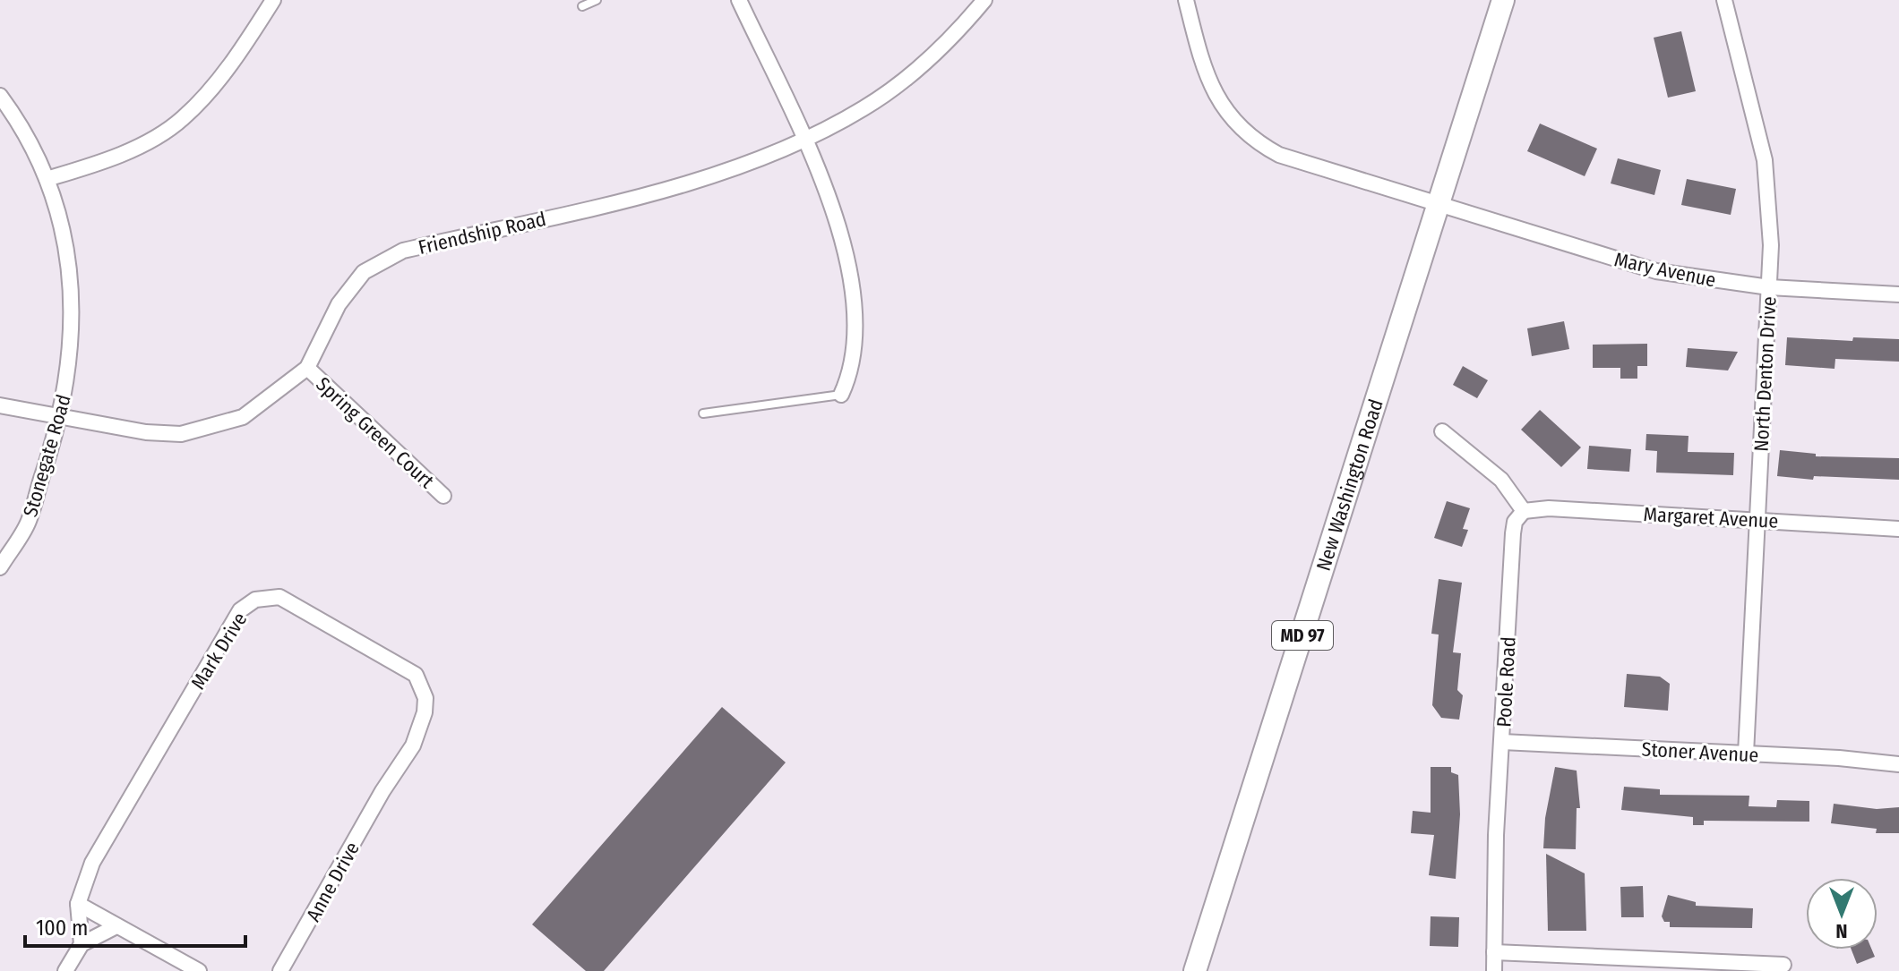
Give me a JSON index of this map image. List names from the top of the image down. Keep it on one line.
{"streets":{"main road":["New Washington Road","MD 97"],"street":["Friendship Road","Mary Avenue","North Denton Drive","Spring Green Court","Stonegate Road","Margaret Avenue","Mark Drive","Poole Road","Stoner Avenue","Anne Drive"]},"crossings":[["Friendship Road","Spring Green Court"],["Friendship Road","Stonegate Road"],["Mary Avenue","North Denton Drive"],["Mary Avenue","New Washington Road"],["North Denton Drive","Margaret Avenue"],["North Denton Drive","Stoner Avenue"],["Margaret Avenue","Poole Road"],["Mark Drive","Anne Drive"],["Poole Road","Stoner Avenue"]],"scale_bar":"100 m","north":"bottom"}
